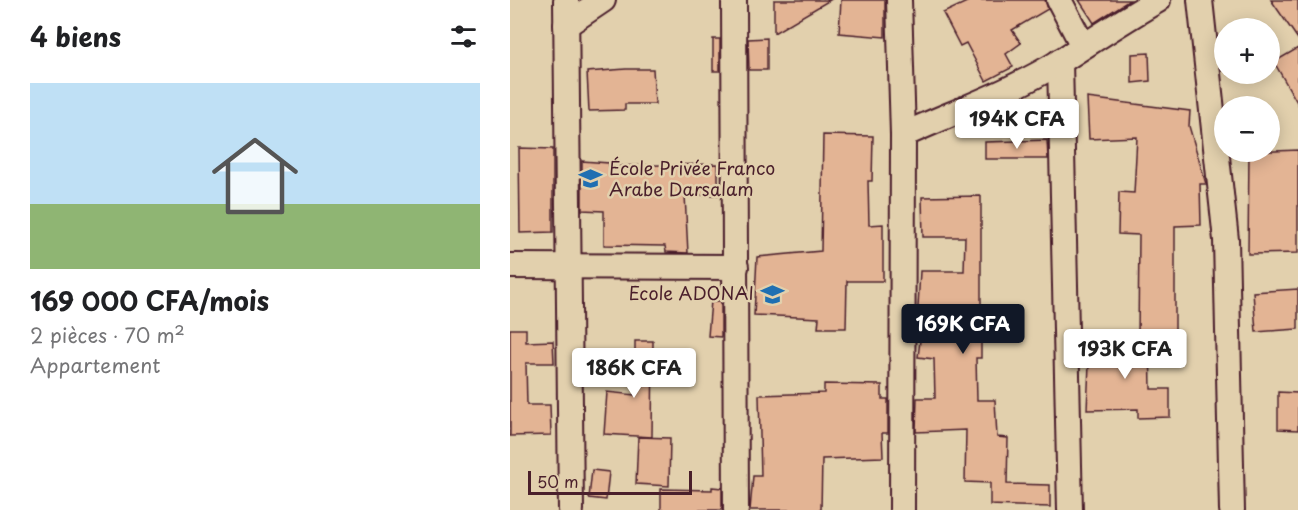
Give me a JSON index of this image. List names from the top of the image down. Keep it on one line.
{"places":{"school or university":["École Privée Franco Arabe Darsalam","Ecole ADONAI"]},"scale_bar":"50 m","page":{"heading":"4 biens","map_buttons":["+","−"],"list":[{"name":"169 000 CFA/mois","note":"2 pièces · 70 m² · Appartement"}],"price":["194K CFA","169K CFA","193K CFA","186K CFA"],"scale":"50 m"}}
